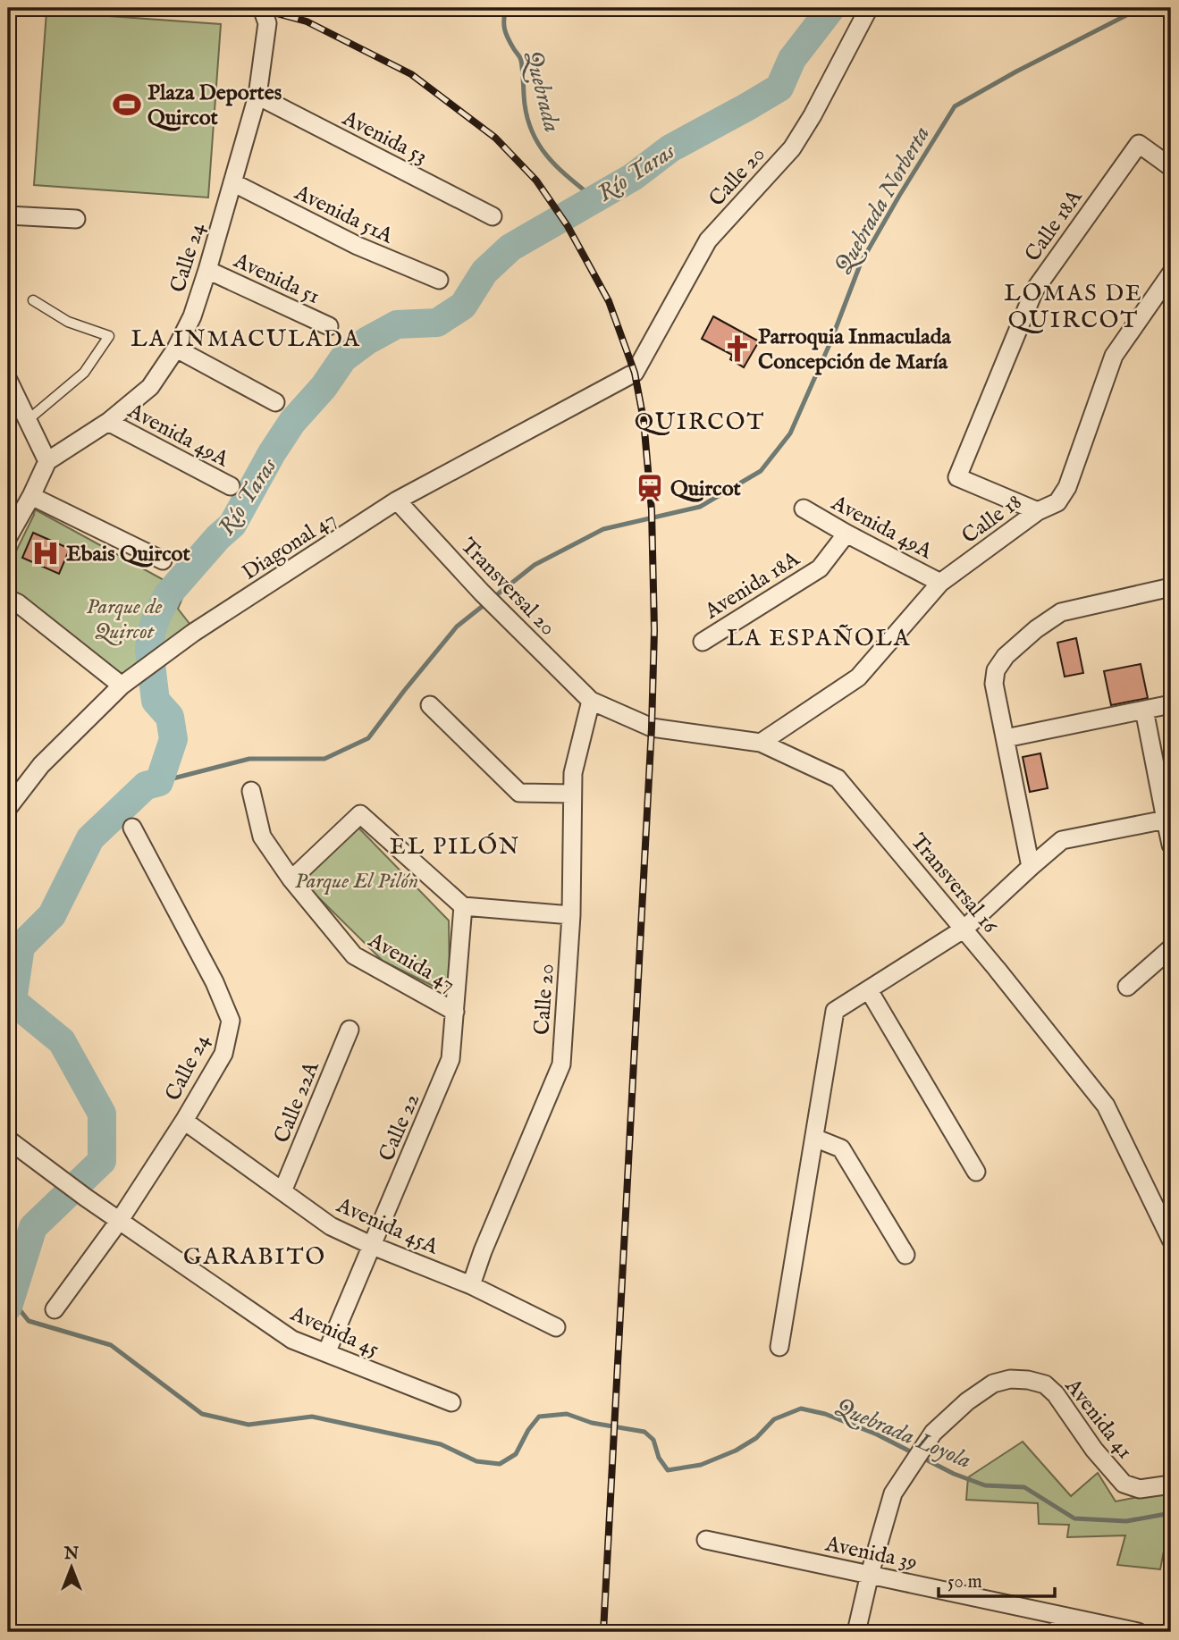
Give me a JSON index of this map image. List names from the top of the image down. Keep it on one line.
{"streets":{"street":["Avenida 53","Calle 20","Avenida 51A","Calle 18A","Calle 24","Avenida 51","Avenida 49A","Calle 18","Diagonal 47","Avenida 18A","Transversal 20","Transversal 16","Avenida 47","Calle 22A","Calle 22","Avenida 45A","Avenida 45","Avenida 41","Avenida 39"]},"crossings":[["Avenida 53","Calle 24"],["Calle 20","Diagonal 47"],["Calle 20","Transversal 20"],["Calle 20","Transversal 16"],["Calle 20","Avenida 45A"],["Avenida 51A","Calle 24"],["Calle 18A","Calle 18"],["Calle 24","Avenida 51"],["Calle 24","Avenida 49A"],["Calle 24","Avenida 45A"],["Calle 24","Avenida 45"],["Avenida 49A","Calle 18"],["Avenida 49A","Avenida 18A"],["Calle 18","Transversal 16"],["Diagonal 47","Transversal 20"],["Transversal 20","Transversal 16"],["Avenida 47","Calle 22"],["Calle 22A","Avenida 45A"],["Calle 22","Avenida 45A"],["Calle 22","Avenida 45"],["Avenida 41","Avenida 39"]],"districts":["LOMAS DE QUIRCOT","LA INMACULADA","QUIRCOT","LA ESPAÑOLA","EL PILÓN","GARABITO"],"water":["Quebrada","Río Taras","Quebrada Norberta","Quebrada Loyola"],"parks":["Parque de Quircot","Parque El Pilón"],"places":{"sports":["Plaza Deportes Quircot"],"church":["Parroquia Inmaculada Concepción de María"],"station":["Quircot"],"hospital":["Ebais Quircot"]},"scale_bar":"50 m","north":"top"}
